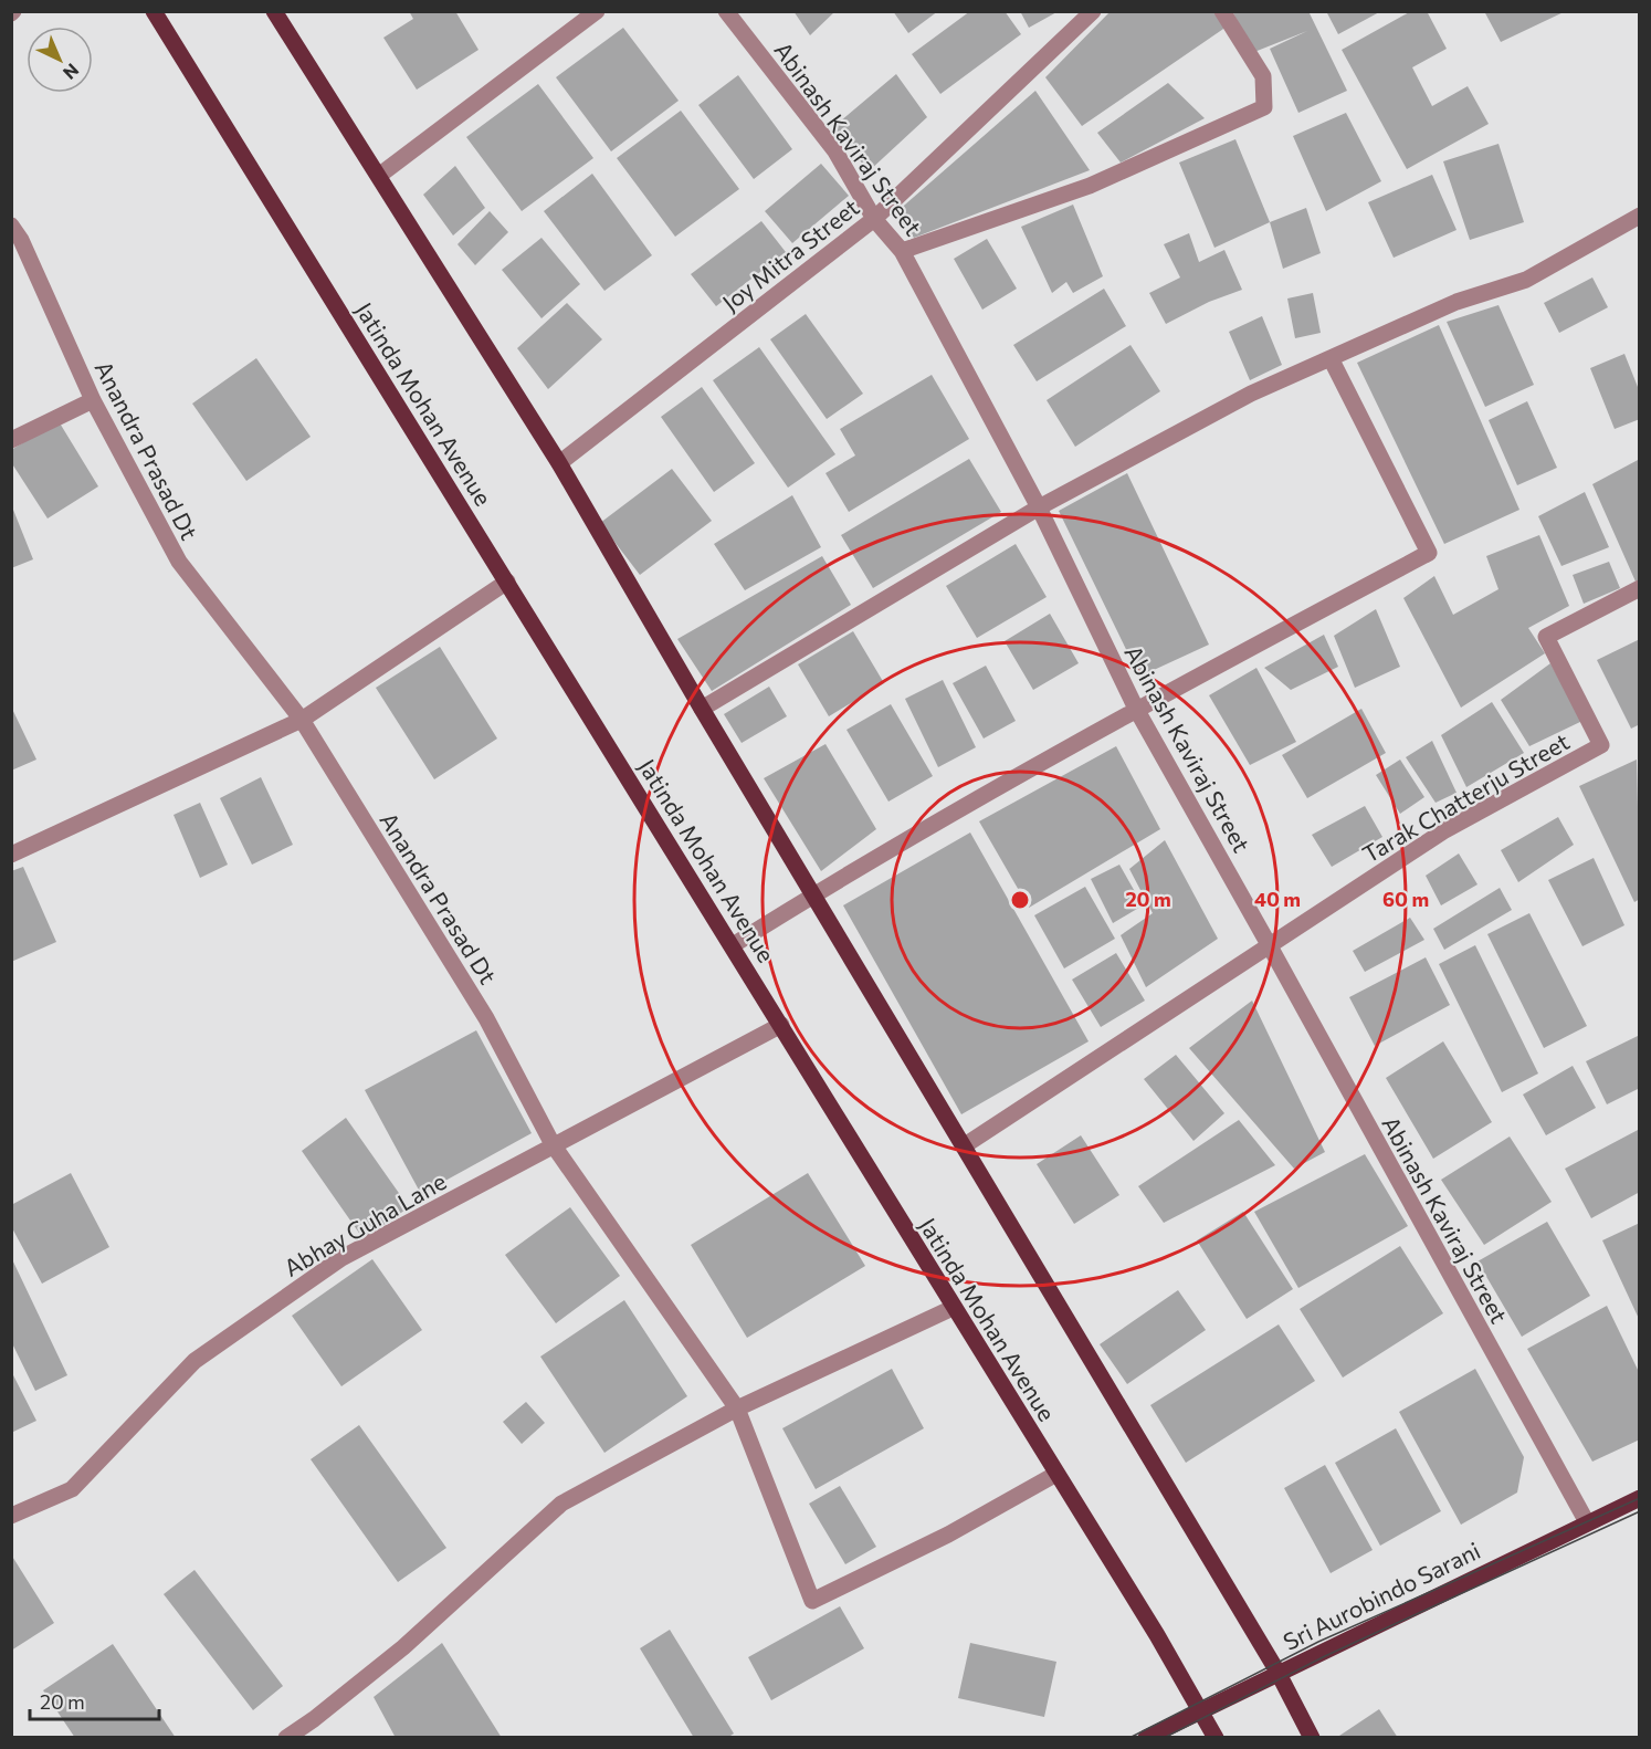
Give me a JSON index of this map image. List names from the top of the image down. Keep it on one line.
{"streets":{"main road":["Jatinda Mohan Avenue","Sri Aurobindo Sarani"],"street":["Abinash Kaviraj Street","Joy Mitra Street","Anandra Prasad Dt","Tarak Chatterju Street","Abhay Guha Lane"]},"crossings":[["Abinash Kaviraj Street","Joy Mitra Street"],["Abinash Kaviraj Street","Tarak Chatterju Street"],["Abinash Kaviraj Street","Sri Aurobindo Sarani"],["Jatinda Mohan Avenue","Anandra Prasad Dt"],["Jatinda Mohan Avenue","Abhay Guha Lane"],["Jatinda Mohan Avenue","Sri Aurobindo Sarani"],["Anandra Prasad Dt","Abhay Guha Lane"]],"scale_bar":"20 m","north":"bottom right","rings":["20 m","40 m","60 m"]}
